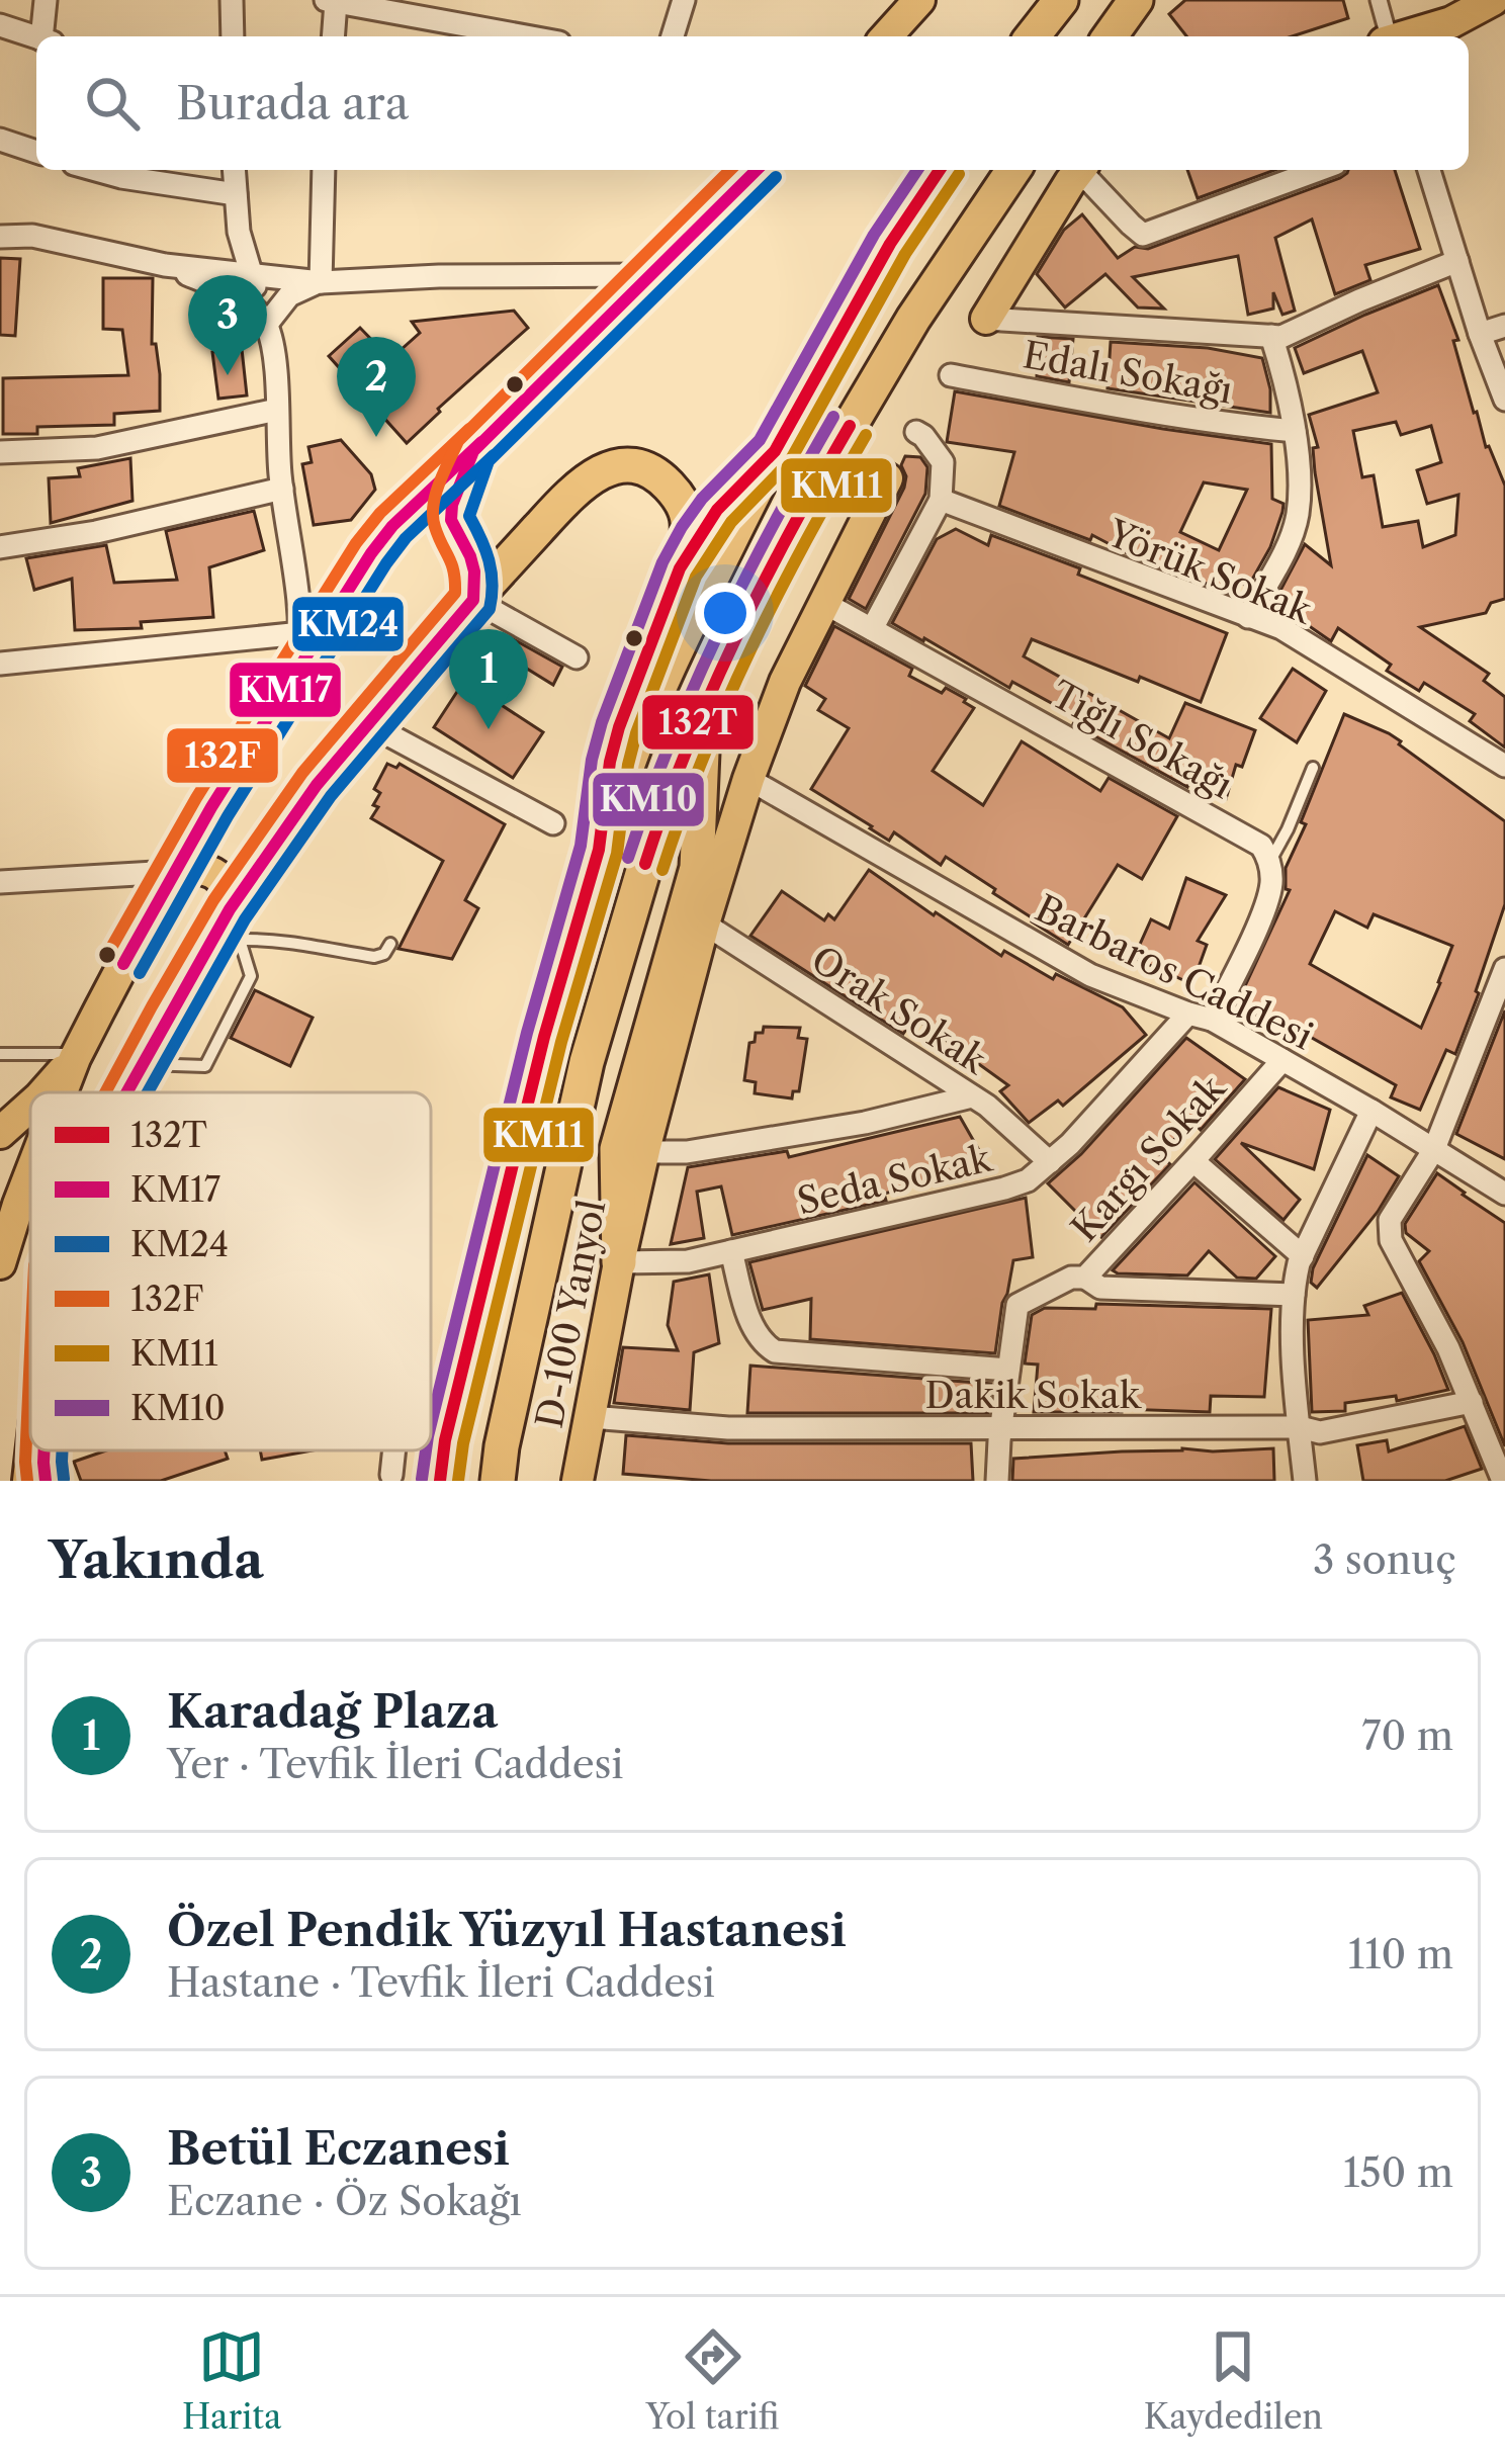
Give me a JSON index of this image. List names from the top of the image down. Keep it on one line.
{"streets":{"main road":["D-100 Yanyol"],"street":["Edalı Sokağı","Yörük Sokak","Tığlı Sokağı","Barbaros Caddesi","Orak Sokak","Kargı Sokak","Seda Sokak","Dakik Sokak"]},"crossings":[["Tığlı Sokağı","D-100 Yanyol"],["Barbaros Caddesi","Kargı Sokak"],["Barbaros Caddesi","Seda Sokak"],["Barbaros Caddesi","D-100 Yanyol"],["Orak Sokak","Seda Sokak"],["Orak Sokak","D-100 Yanyol"],["Kargı Sokak","Dakik Sokak"],["Seda Sokak","D-100 Yanyol"],["D-100 Yanyol","Dakik Sokak"]],"lines":["transit line 132T","transit line KM17","transit line 132F","transit line KM10","transit line KM11","transit line KM24"],"legend":["132T","KM17","KM24","132F","KM11","KM10"],"page":{"search":"Burada ara","pins":["3","2","1"],"heading":["Yakında","3 sonuç"],"list":[{"mark":"1","name":"Karadağ Plaza","note":"Yer · Tevfik İleri Caddesi","value":"70 m"},{"mark":"2","name":"Özel Pendik Yüzyıl Hastanesi","note":"Hastane · Tevfik İleri Caddesi","value":"110 m"},{"mark":"3","name":"Betül Eczanesi","note":"Eczane · Öz Sokağı","value":"150 m"}],"nav":["Harita","Yol tarifi","Kaydedilen"]}}
